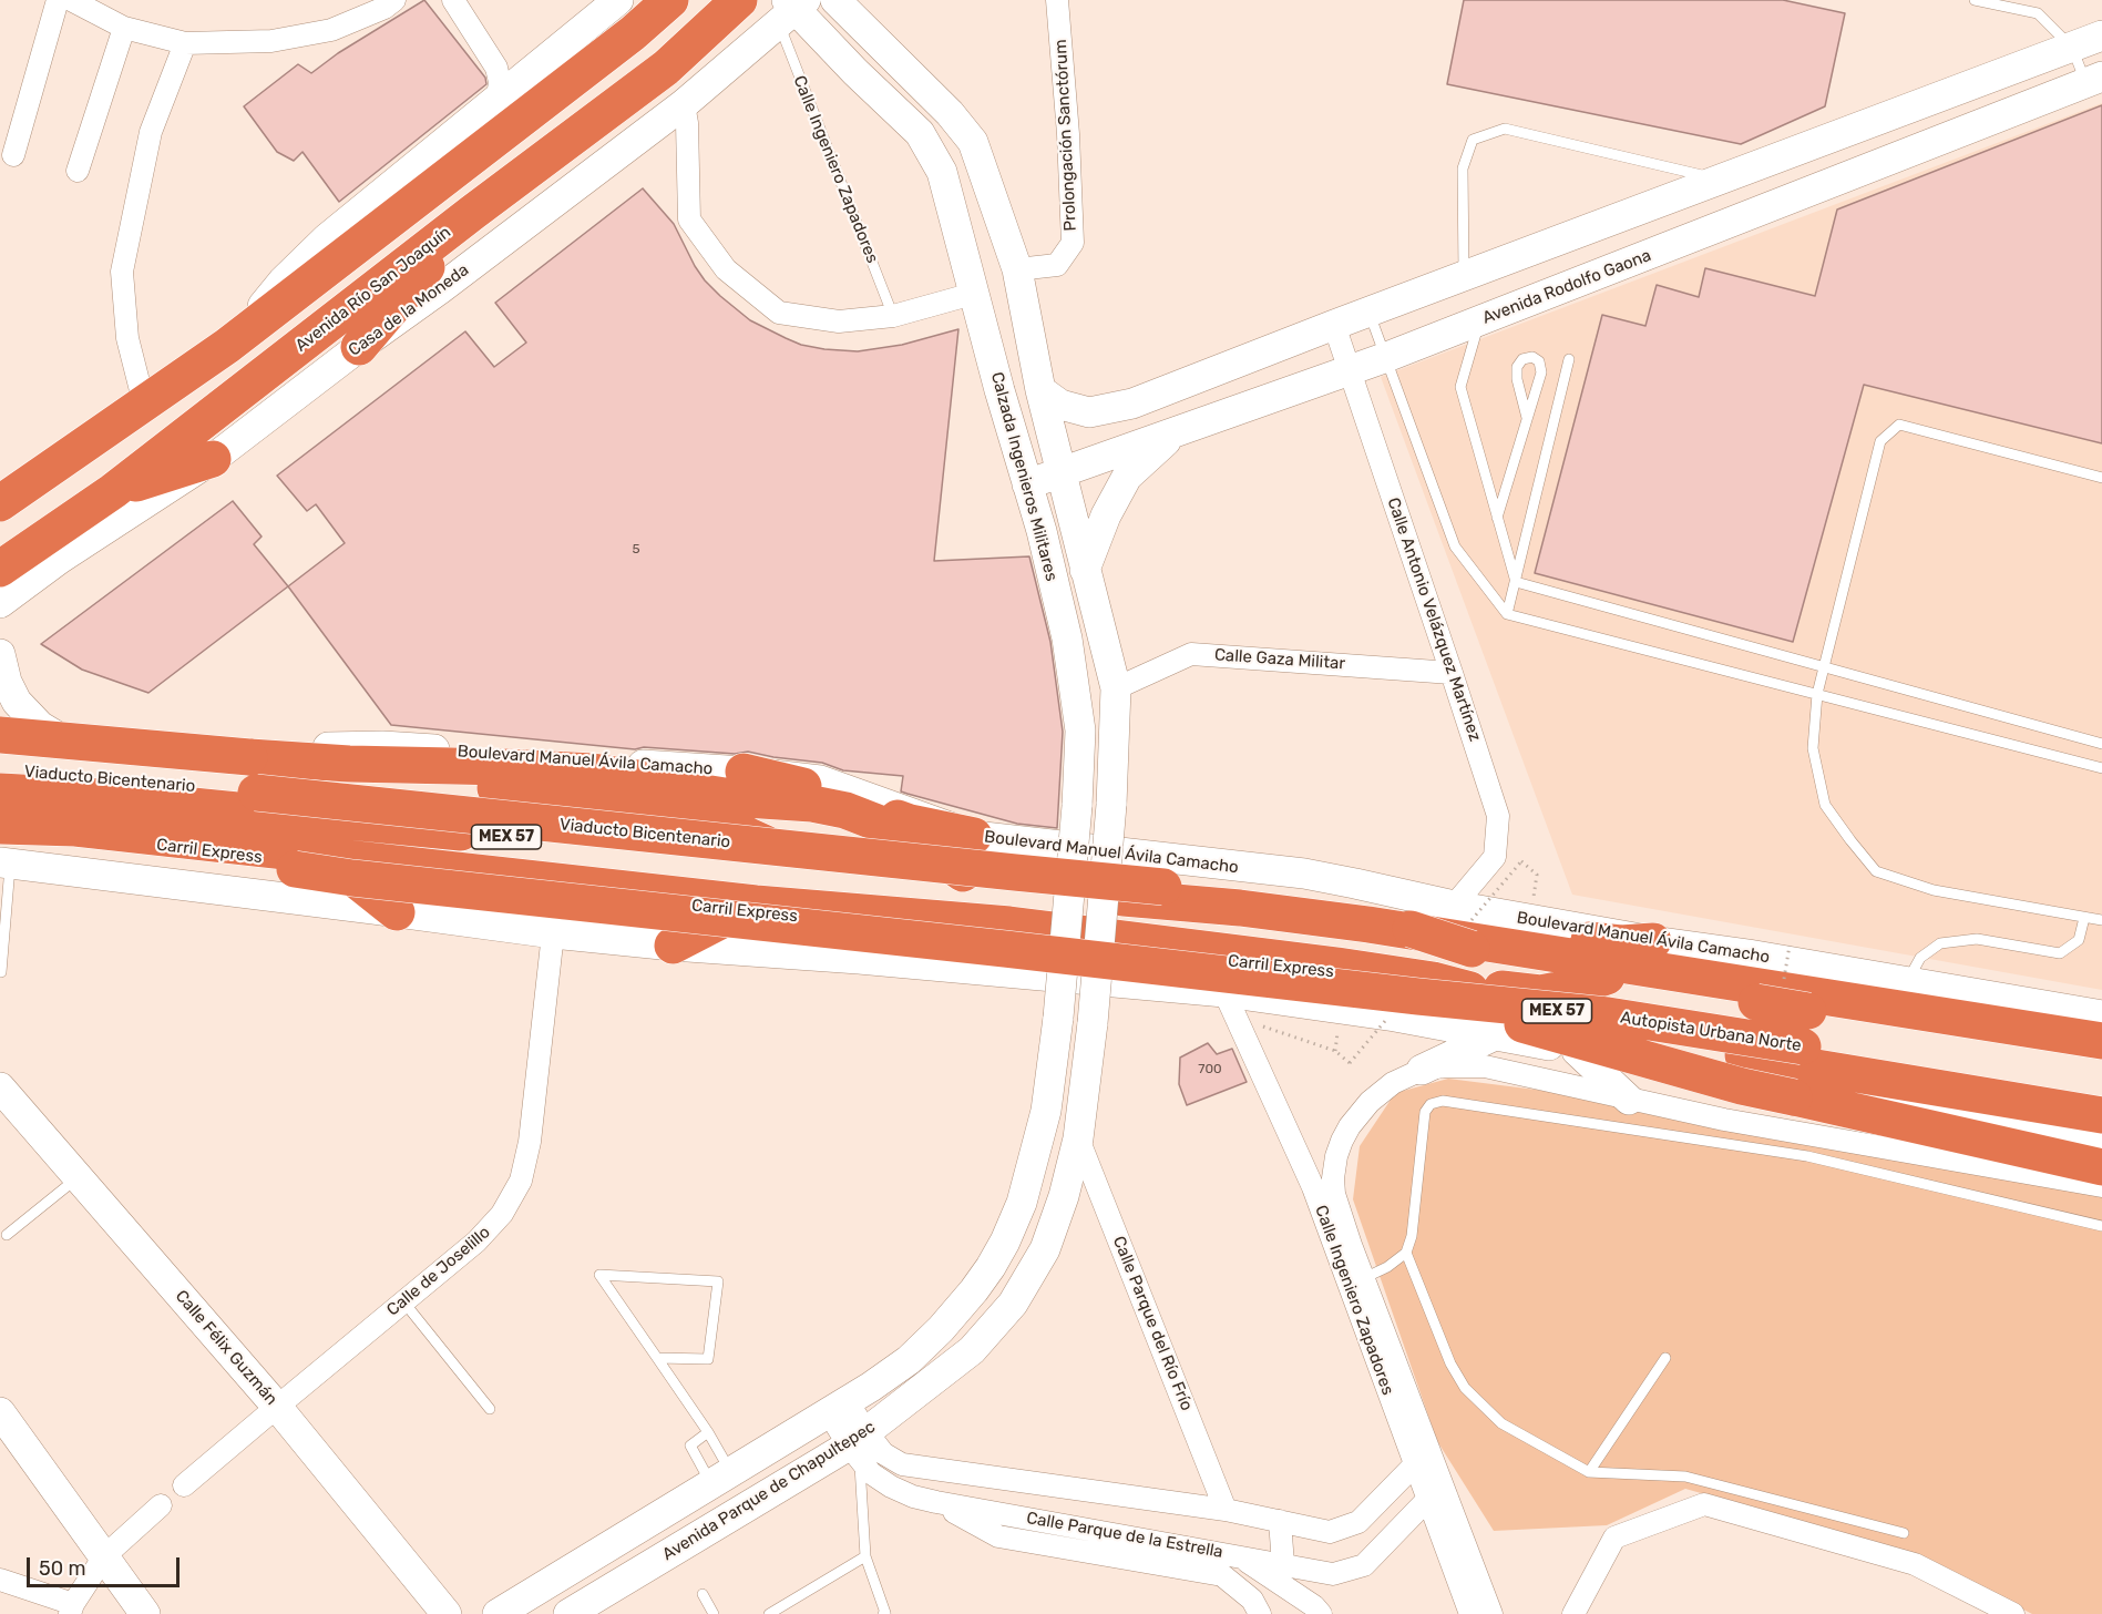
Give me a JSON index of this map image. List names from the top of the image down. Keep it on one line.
{"streets":{"highway":["Avenida Río San Joaquín","Boulevard Manuel Ávila Camacho","Viaducto Bicentenario","MEX 57","Carril Express","Autopista Urbana Norte"],"main road":["Avenida Rodolfo Gaona","Casa de la Moneda","Calzada Ingenieros Militares","Calle Félix Guzmán","Avenida Parque de Chapultepec"],"street":["Prolongación Sanctórum","Calle Ingeniero Zapadores","Calle Antonio Velázquez Martínez","Calle Gaza Militar","Calle de Joselillo","Calle Parque del Río Frío","Calle Parque de la Estrella"]},"crossings":[["Prolongación Sanctórum","Calzada Ingenieros Militares"],["Calle Ingeniero Zapadores","Casa de la Moneda"],["Calle Ingeniero Zapadores","Calzada Ingenieros Militares"],["Calle Ingeniero Zapadores","Autopista Urbana Norte"],["Calle Ingeniero Zapadores","Calle Parque de la Estrella"],["Avenida Rodolfo Gaona","Calzada Ingenieros Militares"],["Avenida Rodolfo Gaona","Calle Antonio Velázquez Martínez"],["Avenida Río San Joaquín","Casa de la Moneda"],["Casa de la Moneda","Calzada Ingenieros Militares"],["Calzada Ingenieros Militares","Calle Gaza Militar"],["Calzada Ingenieros Militares","Avenida Parque de Chapultepec"],["Calle Antonio Velázquez Martínez","Calle Gaza Militar"],["Calle Antonio Velázquez Martínez","Boulevard Manuel Ávila Camacho"],["Viaducto Bicentenario","Carril Express"],["Carril Express","Autopista Urbana Norte"],["Calle de Joselillo","Calle Félix Guzmán"],["Calle Parque del Río Frío","Avenida Parque de Chapultepec"],["Calle Parque del Río Frío","Calle Parque de la Estrella"],["Avenida Parque de Chapultepec","Calle Parque de la Estrella"]],"house_numbers":["5","700"],"scale_bar":"50 m"}
